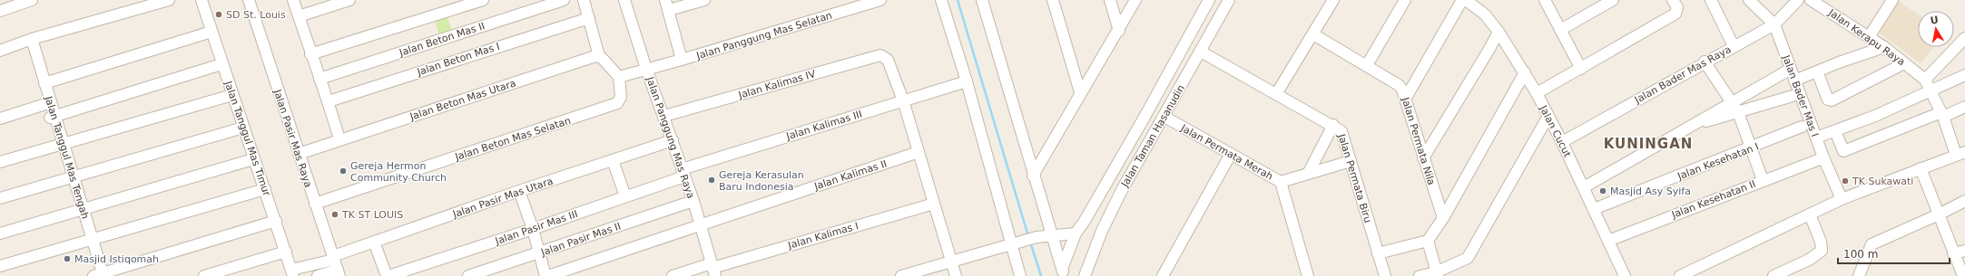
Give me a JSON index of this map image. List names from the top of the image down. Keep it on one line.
{"streets":{"street":["Jalan Panggung Mas Selatan","Jalan Kerapu Raya","Jalan Beton Mas II","Jalan Beton Mas I","Jalan Bader Mas Raya","Jalan Kalimas IV","Jalan Bader Mas I","Jalan Beton Mas Utara","Jalan Kalimas III","Jalan Cucut","Jalan Taman Hasanudin","Jalan Panggung Mas Raya","Jalan Tanggul Mas Timur","Jalan Pasir Mas Raya","Jalan Beton Mas Selatan","Jalan Permata Nila","Jalan Permata Merah","Jalan Tanggul Mas Tengah","Jalan Kesehatan I","Jalan Kalimas II","Jalan Permata Biru","Jalan Pasir Mas Utara","Jalan Kesehatan II","Jalan Pasir Mas III","Jalan Kalimas I","Jalan Pasir Mas II"]},"crossings":[["Jalan Panggung Mas Selatan","Jalan Panggung Mas Raya"],["Jalan Bader Mas Raya","Jalan Bader Mas I"],["Jalan Bader Mas Raya","Jalan Cucut"],["Jalan Kalimas IV","Jalan Kalimas III"],["Jalan Kalimas IV","Jalan Panggung Mas Raya"],["Jalan Beton Mas Utara","Jalan Pasir Mas Raya"],["Jalan Kalimas III","Jalan Panggung Mas Raya"],["Jalan Kalimas III","Jalan Pasir Mas III"],["Jalan Cucut","Jalan Kesehatan I"],["Jalan Cucut","Jalan Kesehatan II"],["Jalan Taman Hasanudin","Jalan Permata Merah"],["Jalan Taman Hasanudin","Jalan Permata Biru"],["Jalan Panggung Mas Raya","Jalan Kalimas II"],["Jalan Panggung Mas Raya","Jalan Pasir Mas Utara"],["Jalan Panggung Mas Raya","Jalan Pasir Mas III"],["Jalan Panggung Mas Raya","Jalan Kalimas I"],["Jalan Panggung Mas Raya","Jalan Pasir Mas II"],["Jalan Pasir Mas Raya","Jalan Beton Mas Selatan"],["Jalan Pasir Mas Raya","Jalan Pasir Mas Utara"]],"districts":["KUNINGAN"],"places":["SD St. Louis","Gereja Hermon Community Church","Gereja Kerasulan Baru Indonesia","TK Sukawati","Masjid Asy Syifa","TK ST LOUIS","Masjid Istiqomah"],"scale_bar":"100 m","north":"top"}
